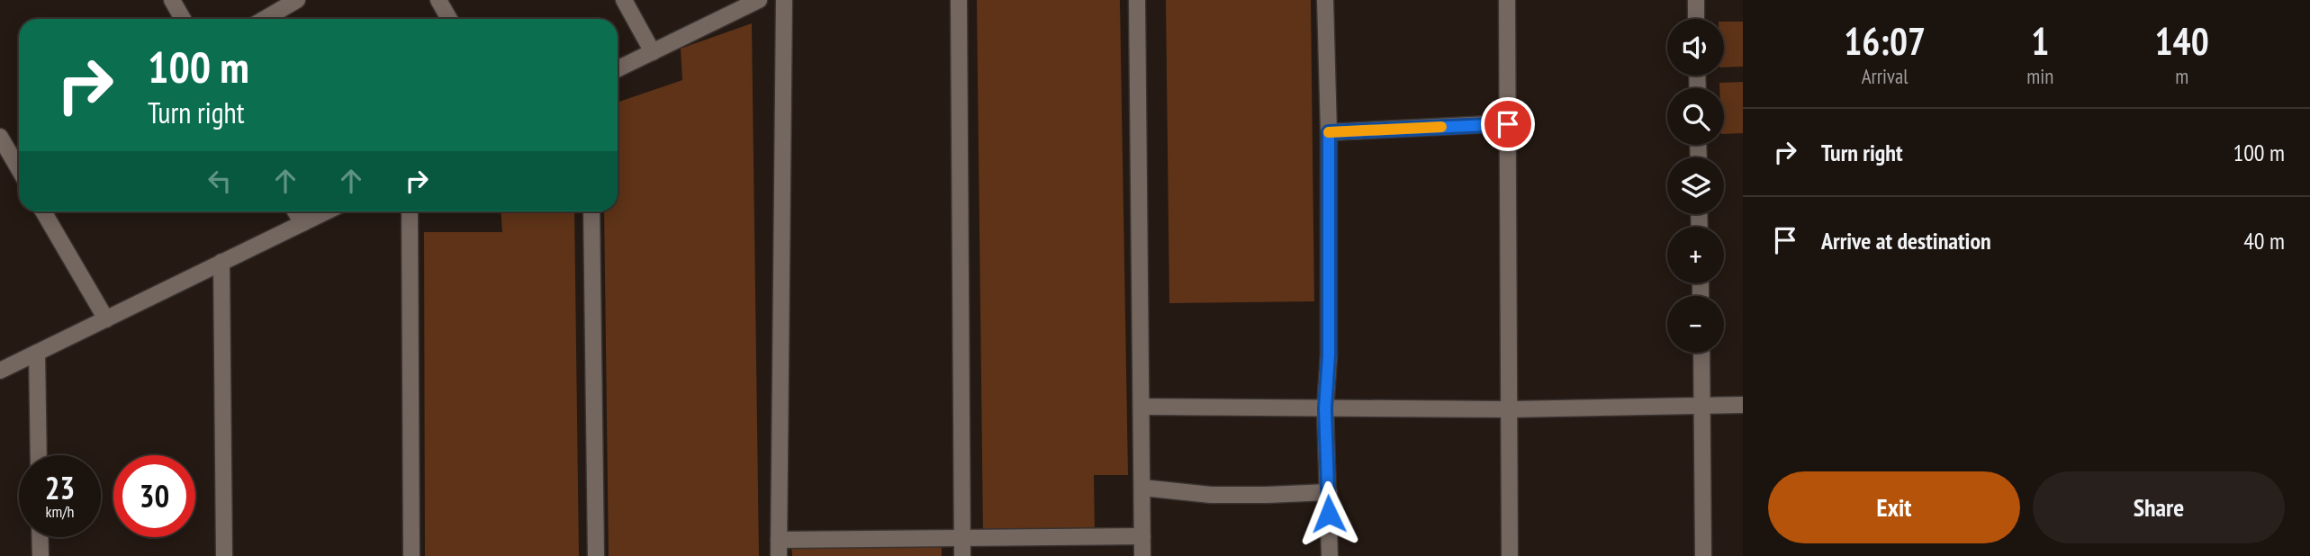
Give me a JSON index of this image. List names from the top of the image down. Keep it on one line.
{"page":{"eta":["16:07","Arrival","1","min","140","m"],"map_buttons":["+","−"],"turn":["100 m","Turn right"],"list":[{"name":"Turn right","value":"100 m"},{"name":"Arrive at destination","value":"40 m"}],"speed":"23 km/h","limit":"30","buttons":["Exit","Share"]}}
